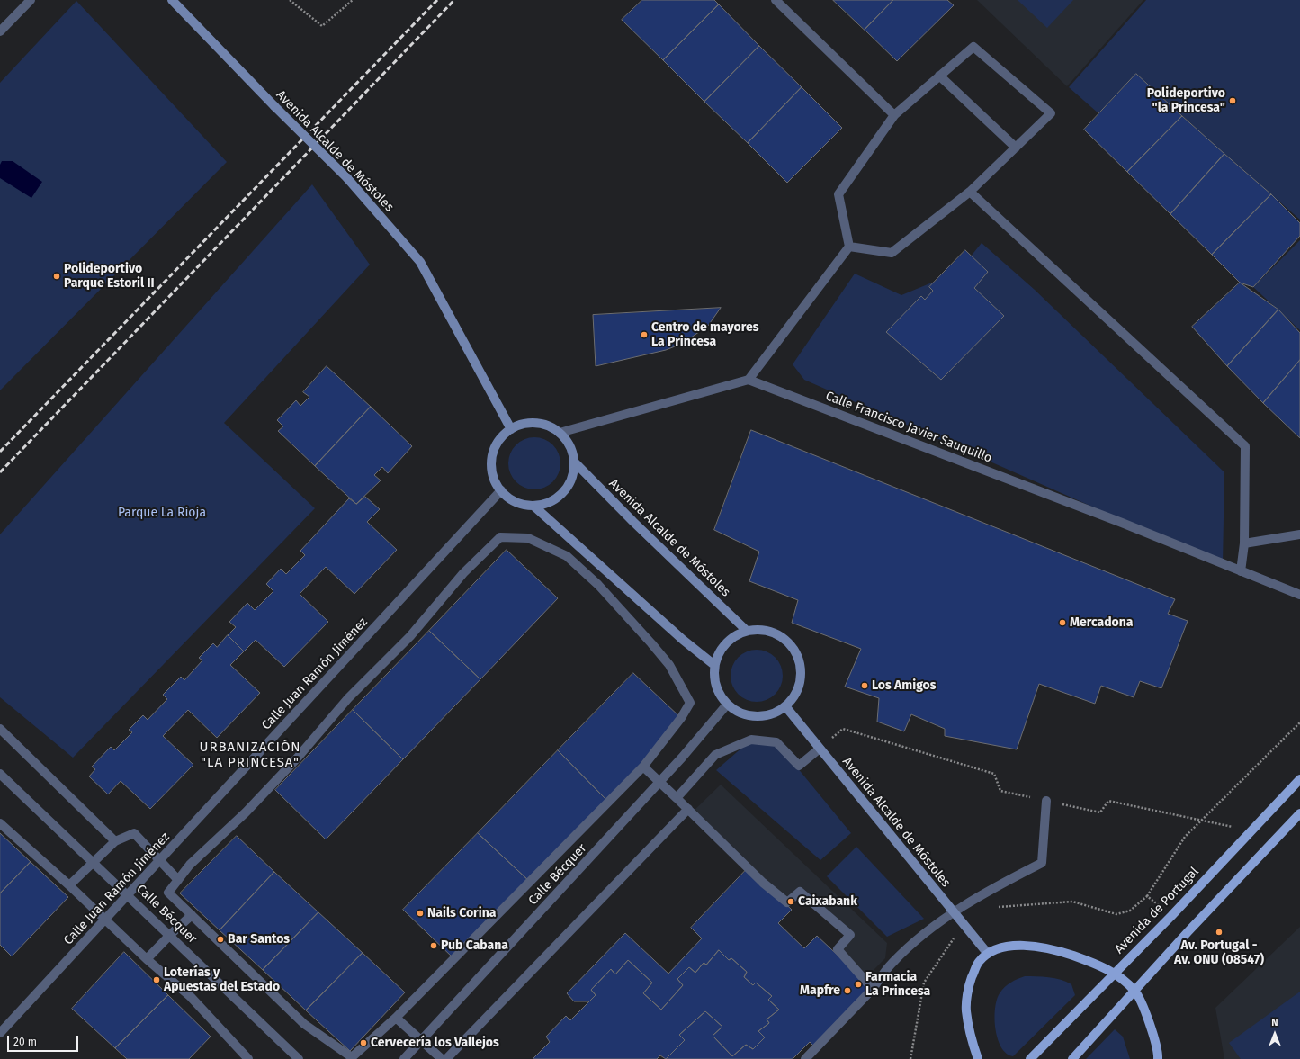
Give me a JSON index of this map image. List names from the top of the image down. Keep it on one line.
{"streets":{"main road":["Avenida de Portugal"],"street":["Avenida Alcalde de Móstoles","Calle Francisco Javier Sauquillo","Calle Juan Ramón Jiménez","Calle Bécquer"]},"crossings":[["Avenida Alcalde de Móstoles","Calle Juan Ramón Jiménez"],["Avenida Alcalde de Móstoles","Calle Bécquer"],["Calle Juan Ramón Jiménez","Calle Bécquer"]],"districts":["URBANIZACIÓN \"LA PRINCESA\""],"parks":["Parque La Rioja"],"places":["Polideportivo \"la Princesa\"","Polideportivo Parque Estoril II","Centro de mayores La Princesa","Mercadona","Los Amigos","Caixabank","Nails Corina","Av. Portugal - Av. ONU (08547)","Bar Santos","Pub Cabana","Loterías y Apuestas del Estado","Farmacia La Princesa","Mapfre","Cervecería los Vallejos"],"scale_bar":"20 m","north":"top"}
